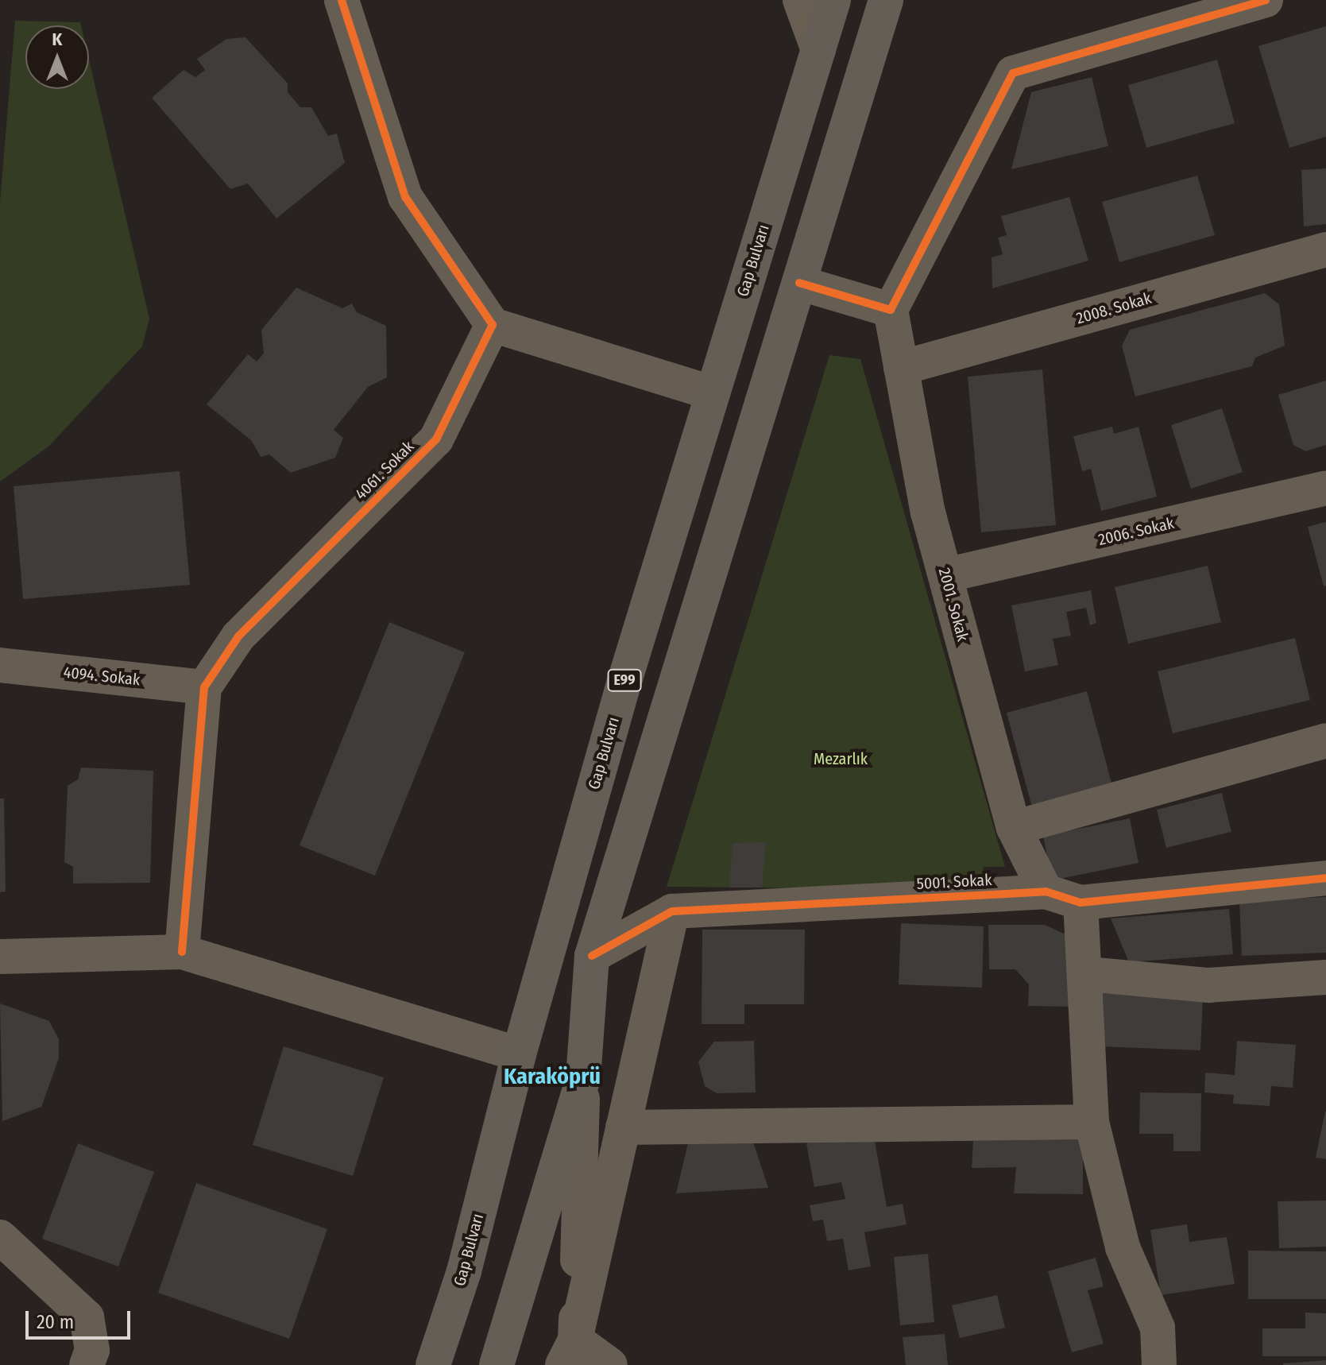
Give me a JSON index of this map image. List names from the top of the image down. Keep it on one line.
{"streets":{"highway":["Gap Bulvarı","E99"],"street":["2008. Sokak","4061. Sokak","2006. Sokak","2001. Sokak","4094. Sokak","5001. Sokak"]},"crossings":[["2008. Sokak","2001. Sokak"],["4061. Sokak","4094. Sokak"],["2006. Sokak","2001. Sokak"],["2001. Sokak","5001. Sokak"]],"districts":["Karaköprü"],"parks":["Mezarlık"],"scale_bar":"20 m","north":"top"}
